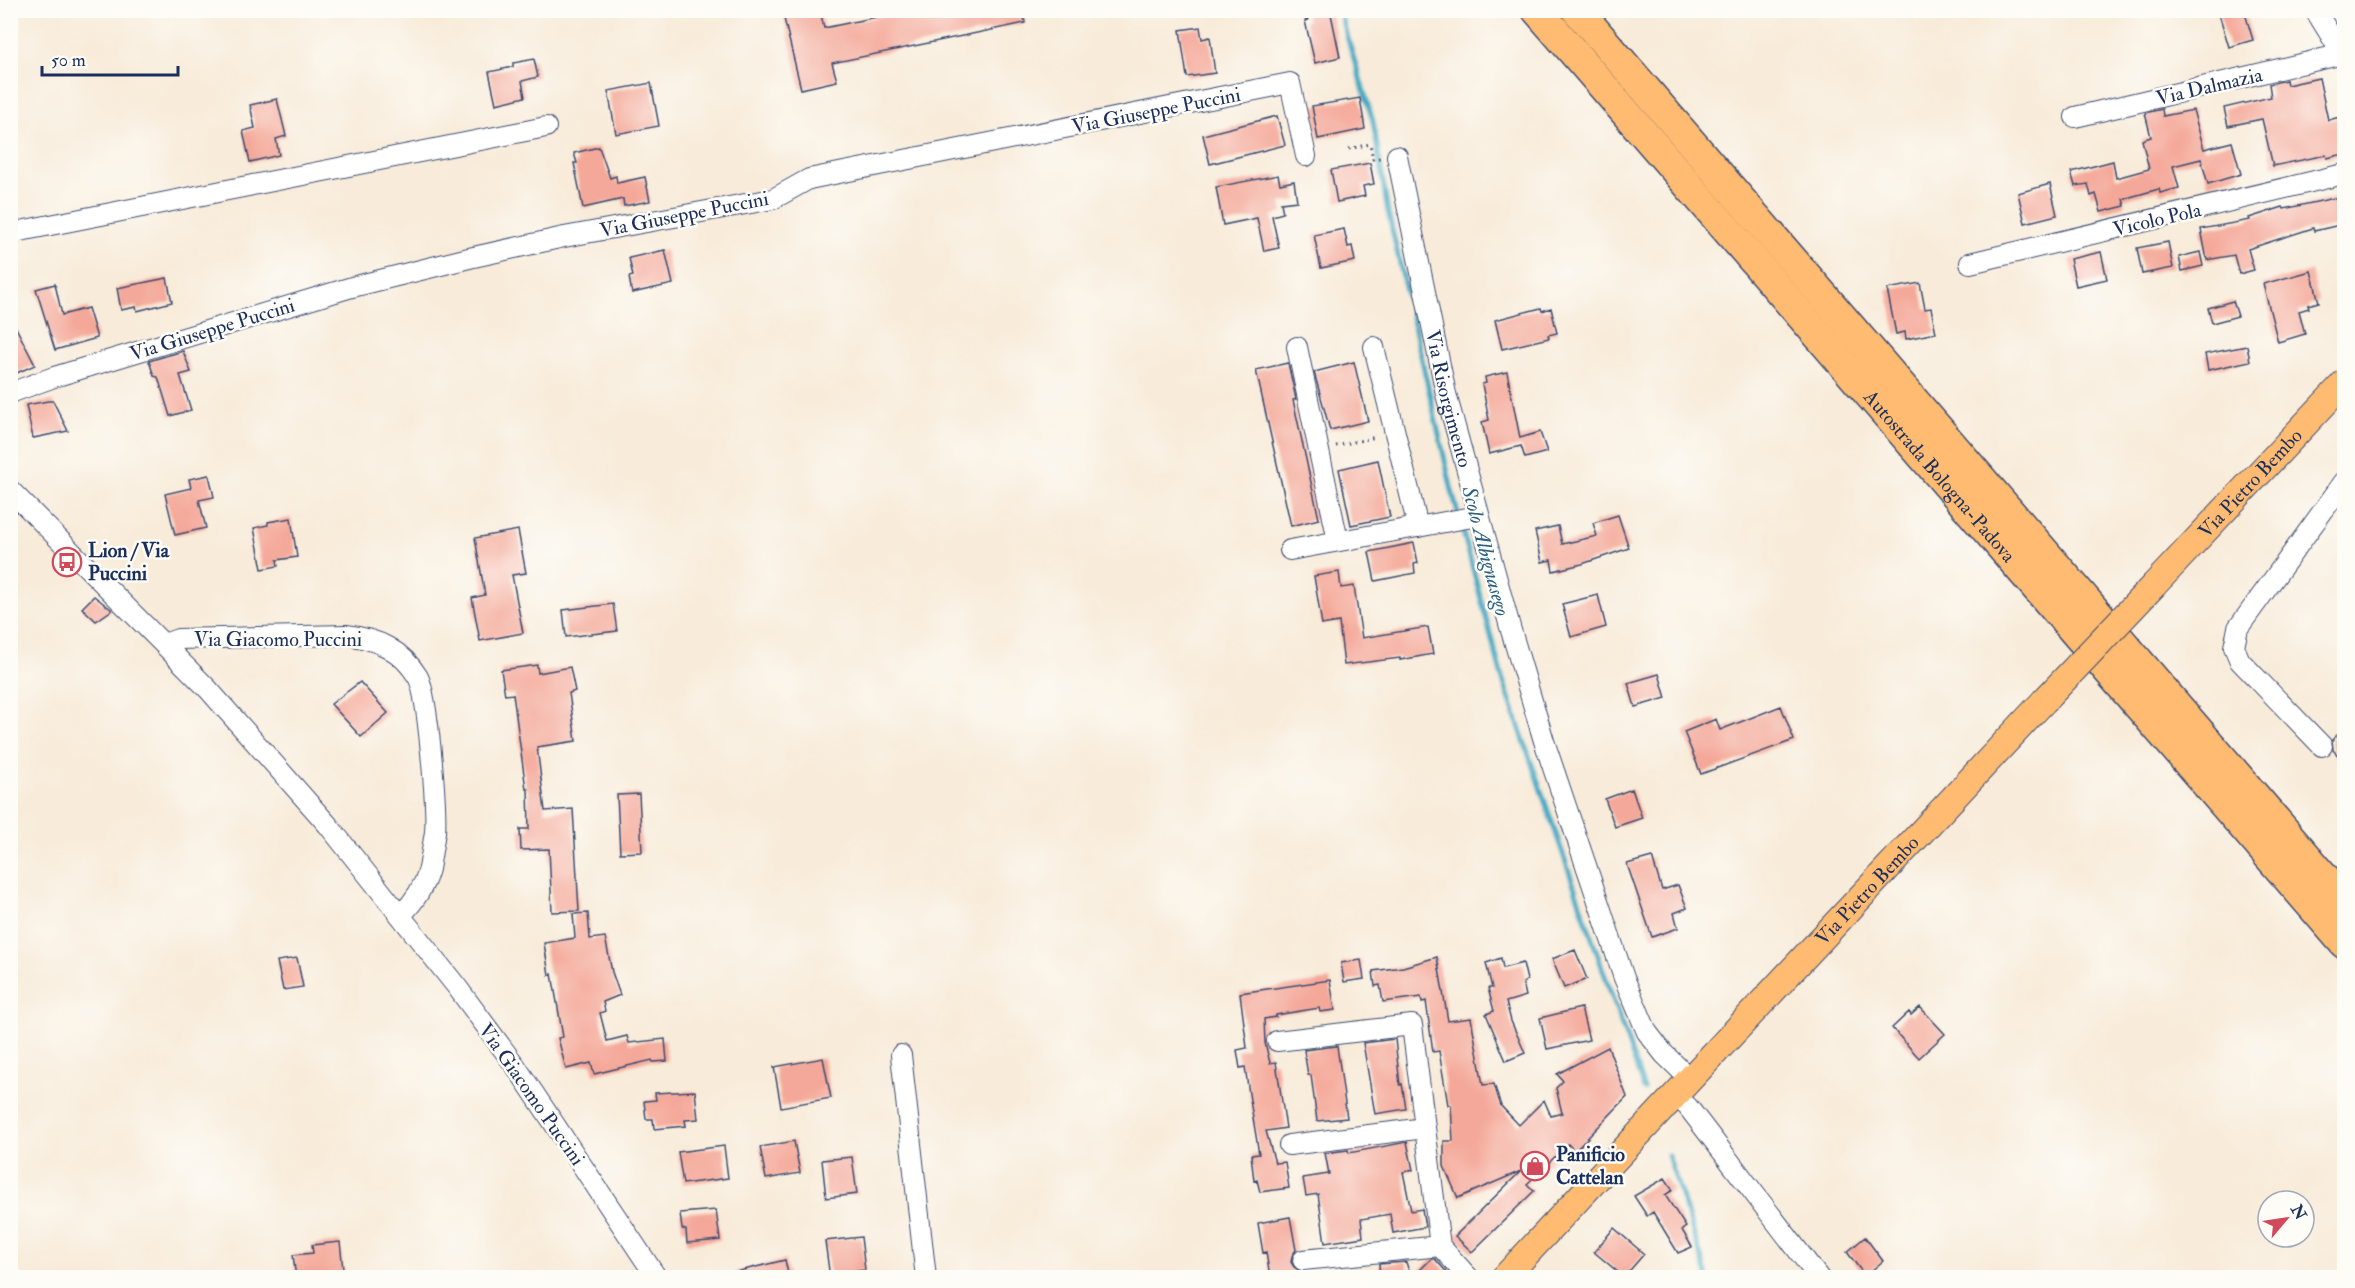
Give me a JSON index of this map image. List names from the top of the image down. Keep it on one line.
{"streets":{"highway":["Autostrada Bologna-Padova"],"main road":["Via Pietro Bembo"],"street":["Via Dalmazia","Via Giuseppe Puccini","Vicolo Pola","Via Risorgimento","Via Giacomo Puccini"]},"crossings":[["Via Risorgimento","Via Pietro Bembo"]],"water":["Scolo Albignasego"],"places":{"bus stop":["Lion / Via Puccini"],"shop":["Panificio Cattelan"]},"scale_bar":"50 m","north":"top right"}
